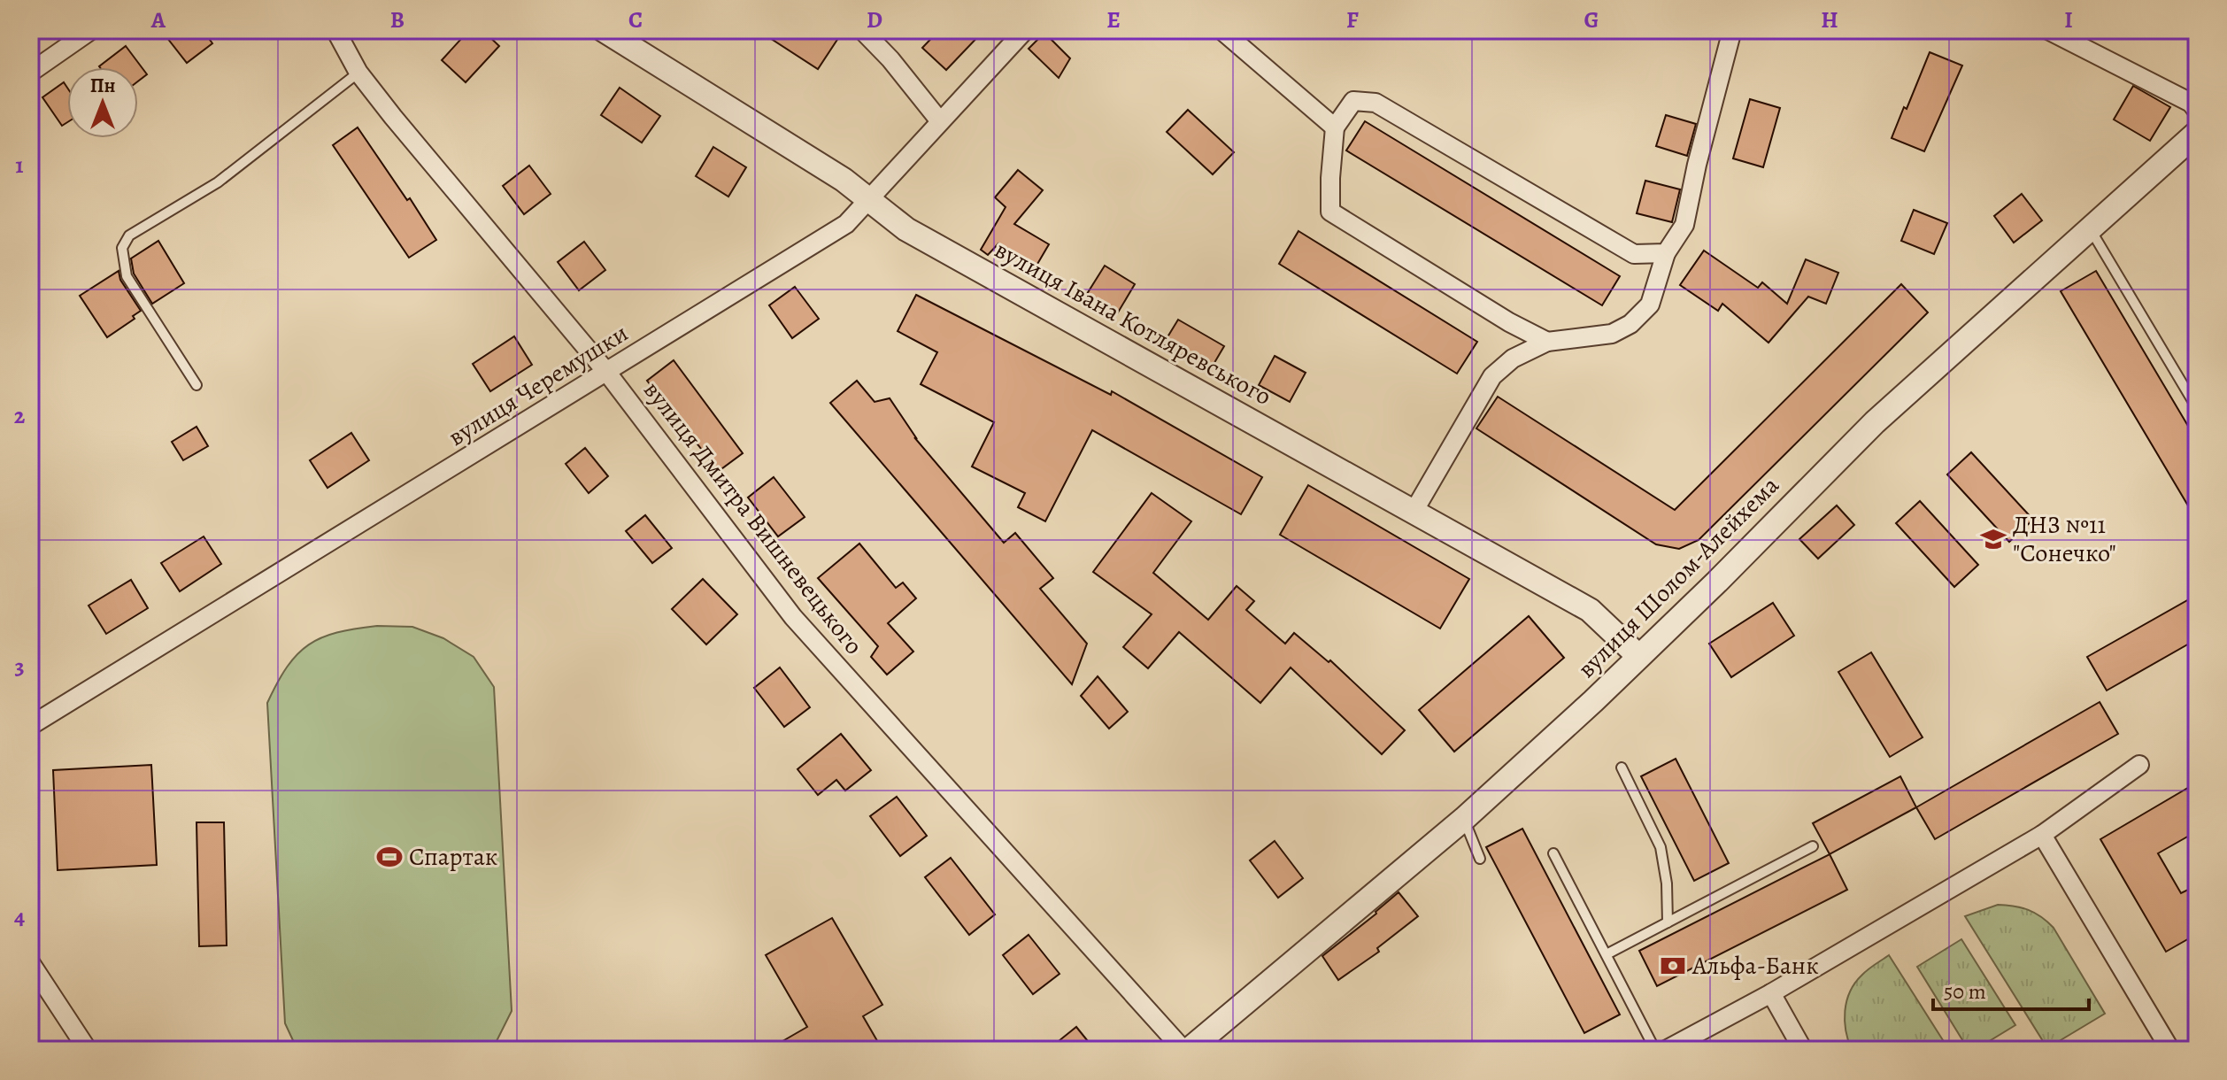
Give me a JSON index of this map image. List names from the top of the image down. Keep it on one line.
{"streets":{"street":["вулиця Івана Котляревського","вулиця Черемушки","вулиця Дмитра Вишневецького","вулиця Шолом-Алейхема"]},"crossings":[["вулиця Івана Котляревського","вулиця Черемушки"],["вулиця Івана Котляревського","вулиця Шолом-Алейхема"],["вулиця Черемушки","вулиця Дмитра Вишневецького"],["вулиця Дмитра Вишневецького","вулиця Шолом-Алейхема"]],"places":{"school or university":["ДНЗ №11 \"Сонечко\""],"sports":["Спартак"],"bank":["Альфа-Банк"]},"scale_bar":"50 m","north":"top","grid":{"columns":["A","B","C","D","E","F","G","H","I"],"rows":["1","2","3","4"]}}
